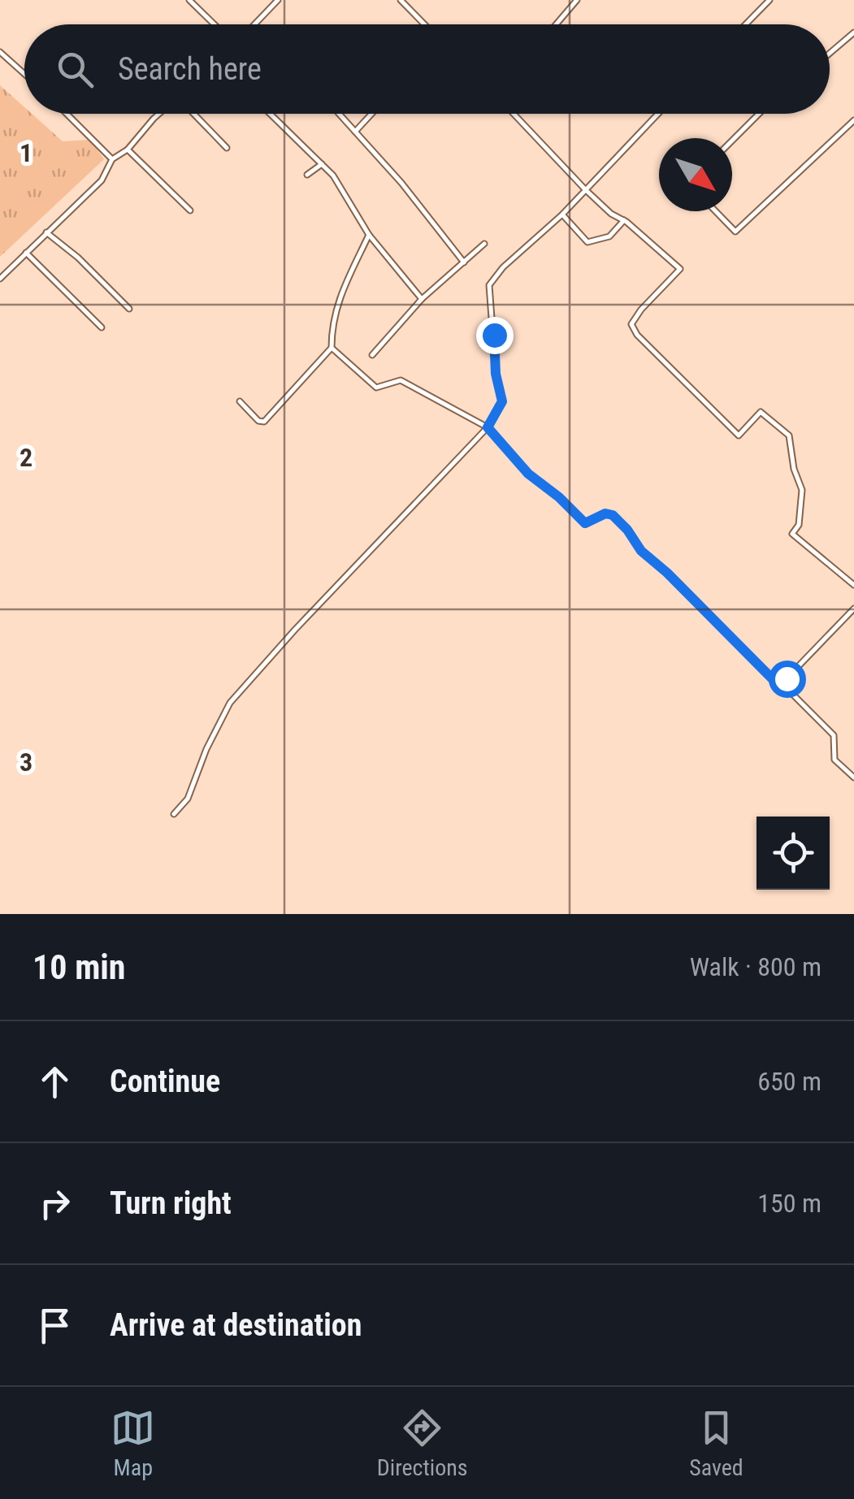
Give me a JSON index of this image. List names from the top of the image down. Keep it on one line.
{"north":"bottom right","page":{"search":"Search here","heading":["10 min","Walk · 800 m"],"list":[["Continue","650 m"],["Turn right","150 m"],"Arrive at destination"],"nav":["Map","Directions","Saved"]},"grid":{"rows":["1","2","3"]}}
